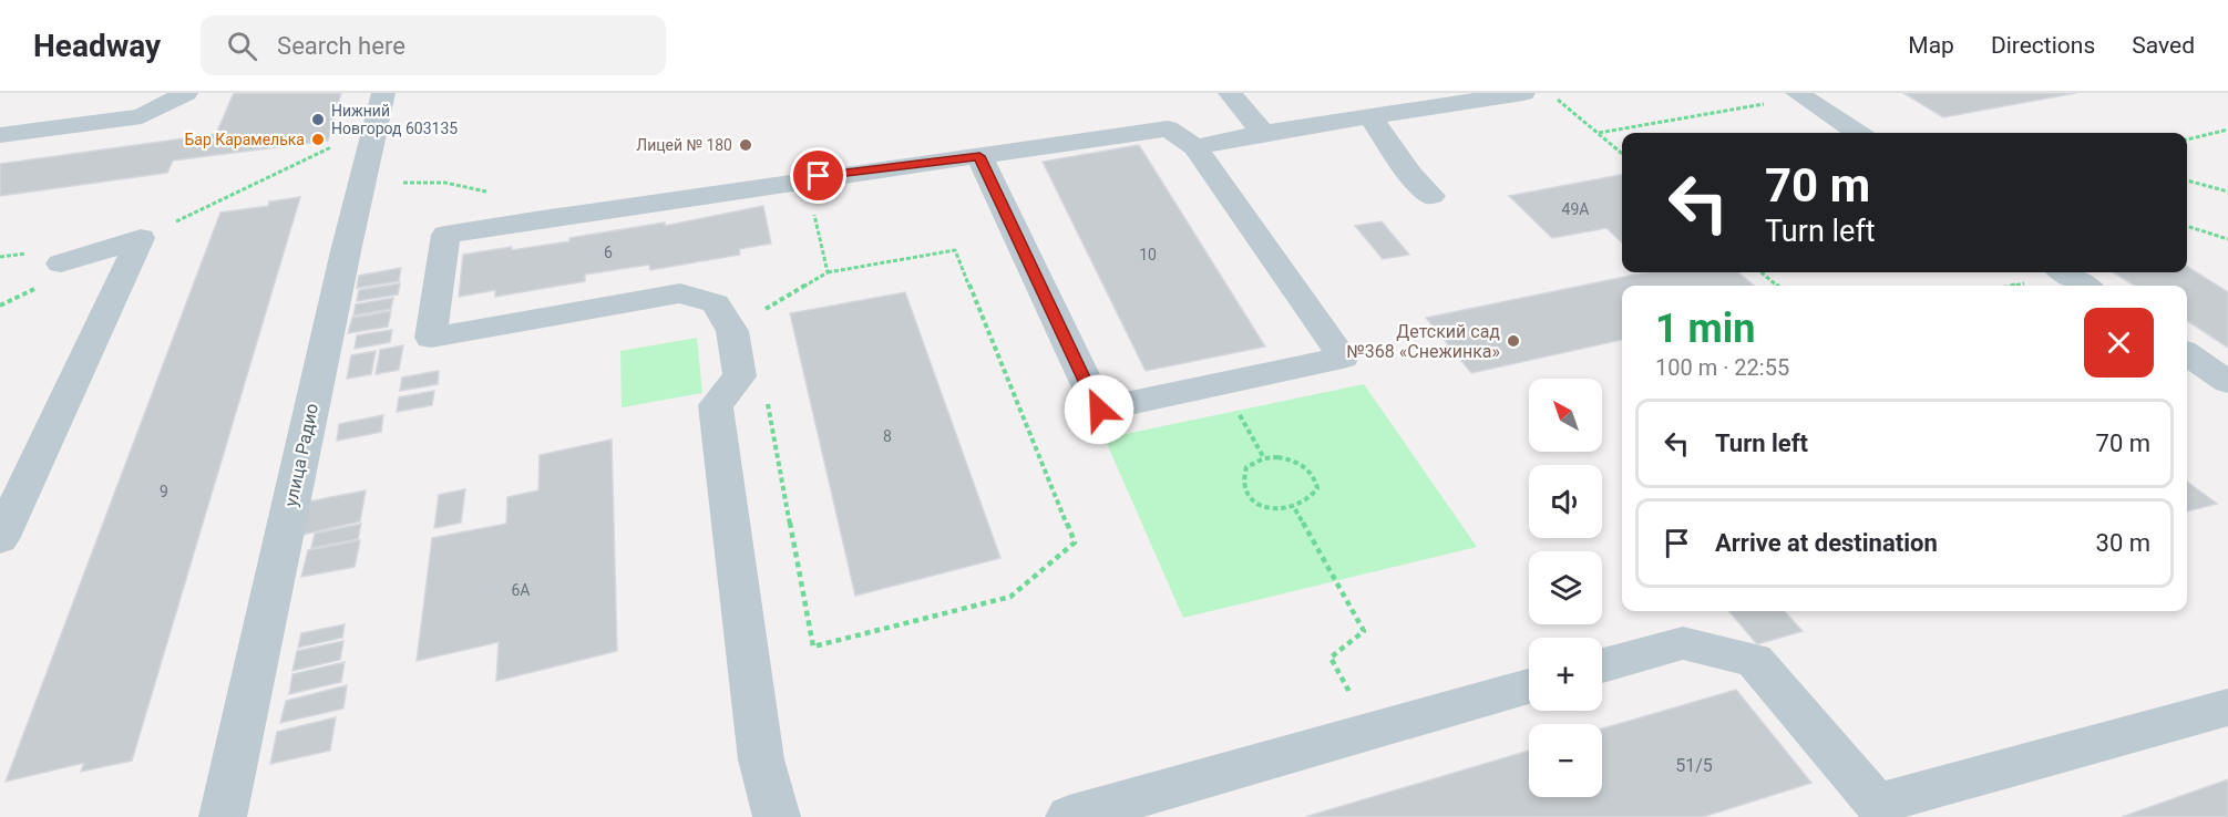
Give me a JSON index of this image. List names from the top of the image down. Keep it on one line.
{"streets":{"street":["улица Радио"]},"places":["Нижний Новгород 603135","Бар Карамелька","Лицей № 180","Детский сад №368 «Снежинка»"],"house_numbers":["49А","6","10","8","9","6А","51/5"],"north":"top left","page":{"header":"Headway","search":"Search here","nav":["Map","Directions","Saved"],"turn":["70 m","Turn left"],"heading":["1 min","100 m · 22:55"],"map_buttons":["+","−"],"list":[{"name":"Turn left","value":"70 m"},{"name":"Arrive at destination","value":"30 m"}]}}
